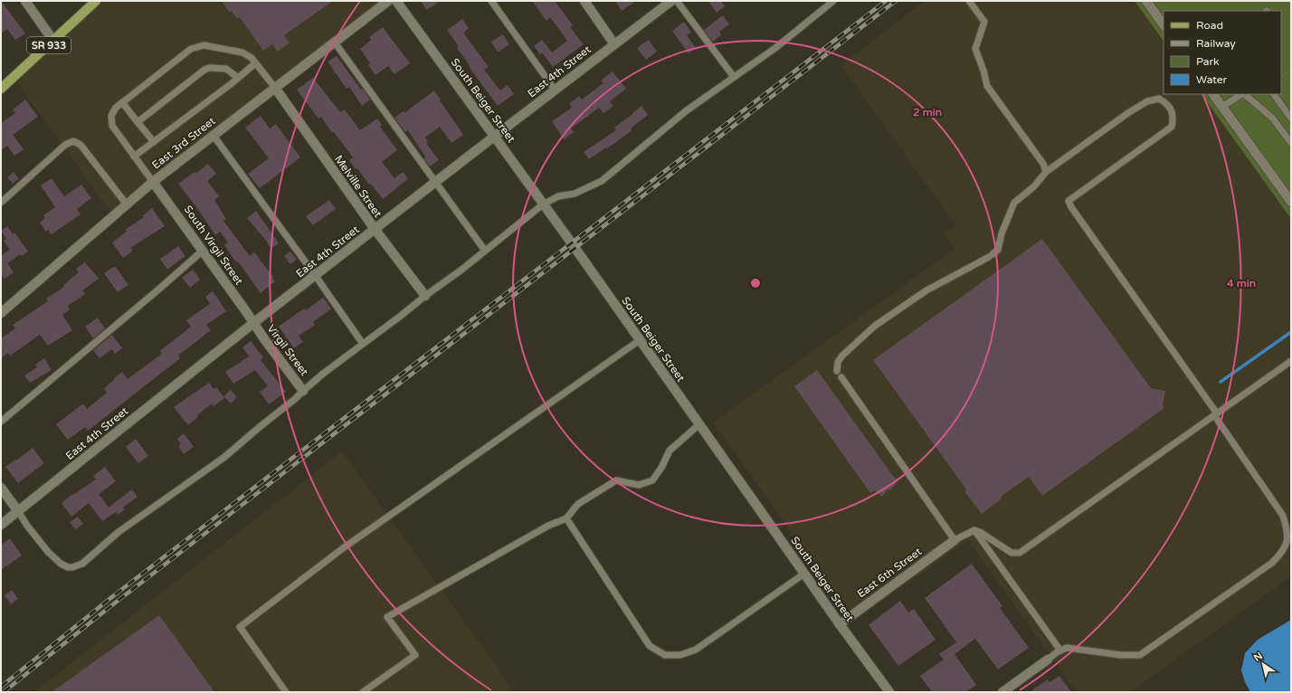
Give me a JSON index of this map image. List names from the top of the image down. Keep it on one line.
{"streets":{"main road":["SR 933"],"street":["East 4th Street","South Beiger Street","East 3rd Street","Melville Street","South Virgil Street","Virgil Street","East 6th Street"]},"crossings":[["East 4th Street","South Beiger Street"],["East 4th Street","Melville Street"],["East 4th Street","South Virgil Street"],["East 4th Street","Virgil Street"],["South Beiger Street","East 6th Street"],["East 3rd Street","Melville Street"],["East 3rd Street","South Virgil Street"],["South Virgil Street","Virgil Street"]],"legend":["Road","Railway","Park","Water"],"north":"top left","rings":["2 min","4 min"]}
